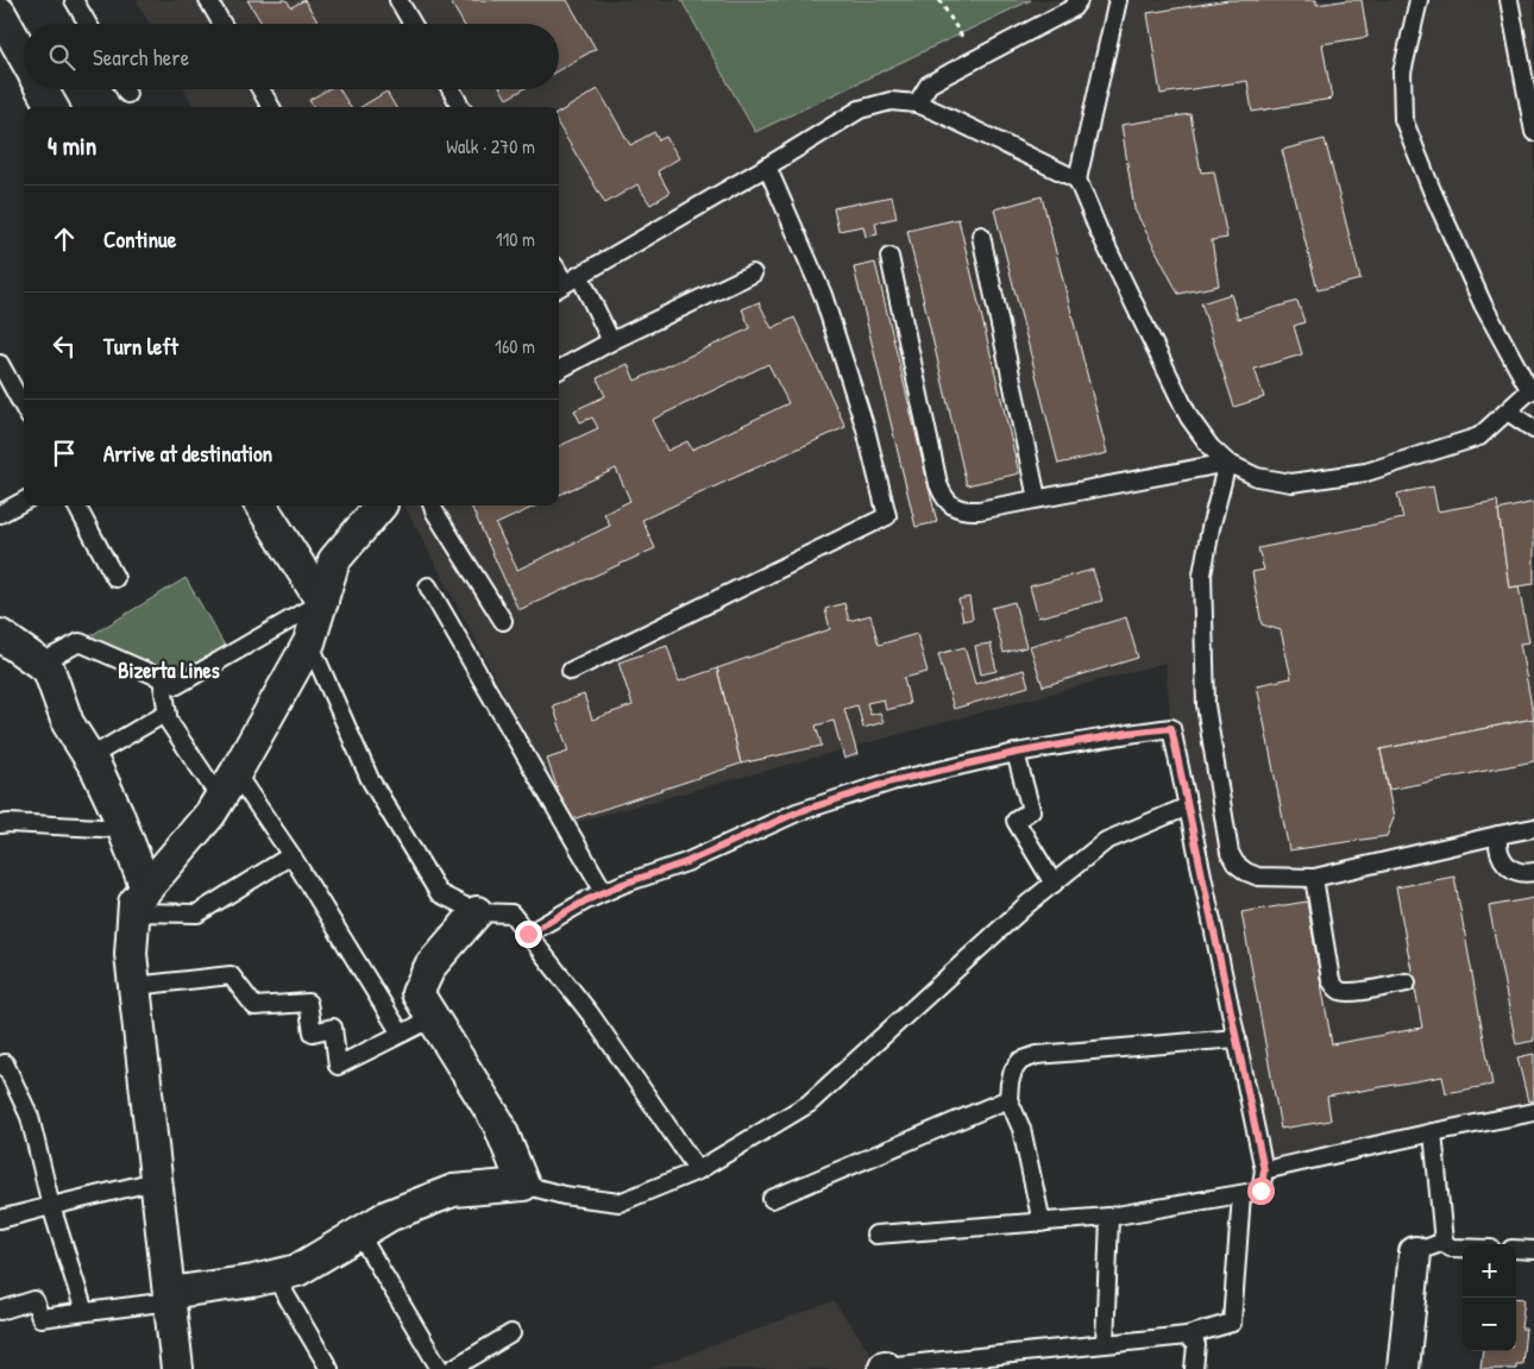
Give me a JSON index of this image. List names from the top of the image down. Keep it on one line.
{"districts":["Bizerta Lines"],"page":{"search":"Search here","heading":["4 min","Walk · 270 m"],"list":[["Continue","110 m"],["Turn left","160 m"],"Arrive at destination"],"map_buttons":["+","−"]}}
